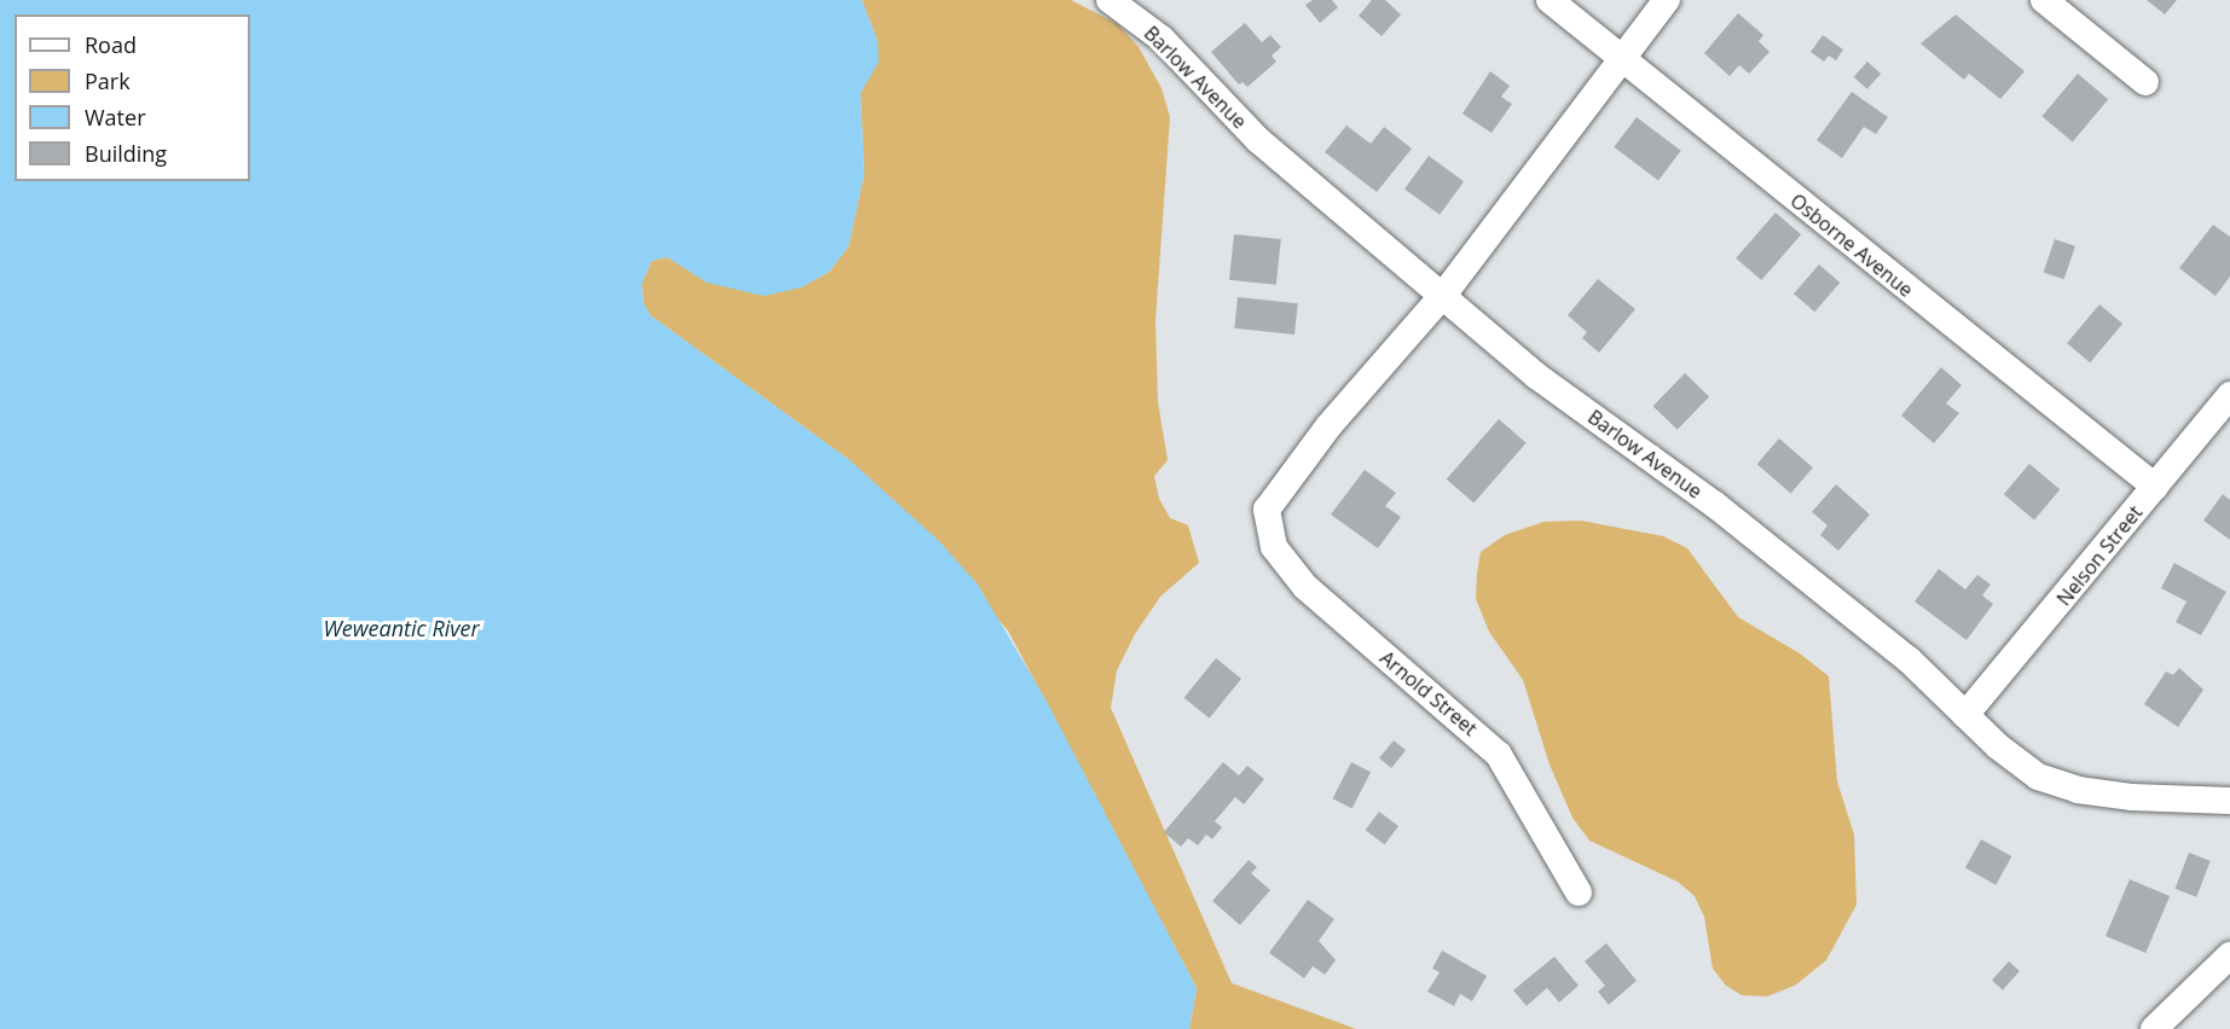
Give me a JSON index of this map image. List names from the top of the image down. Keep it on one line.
{"streets":{"street":["Barlow Avenue","Osborne Avenue","Nelson Street","Arnold Street"]},"crossings":[["Barlow Avenue","Nelson Street"],["Barlow Avenue","Arnold Street"],["Osborne Avenue","Nelson Street"]],"water":["Weweantic River"],"legend":["Road","Park","Water","Building"]}
